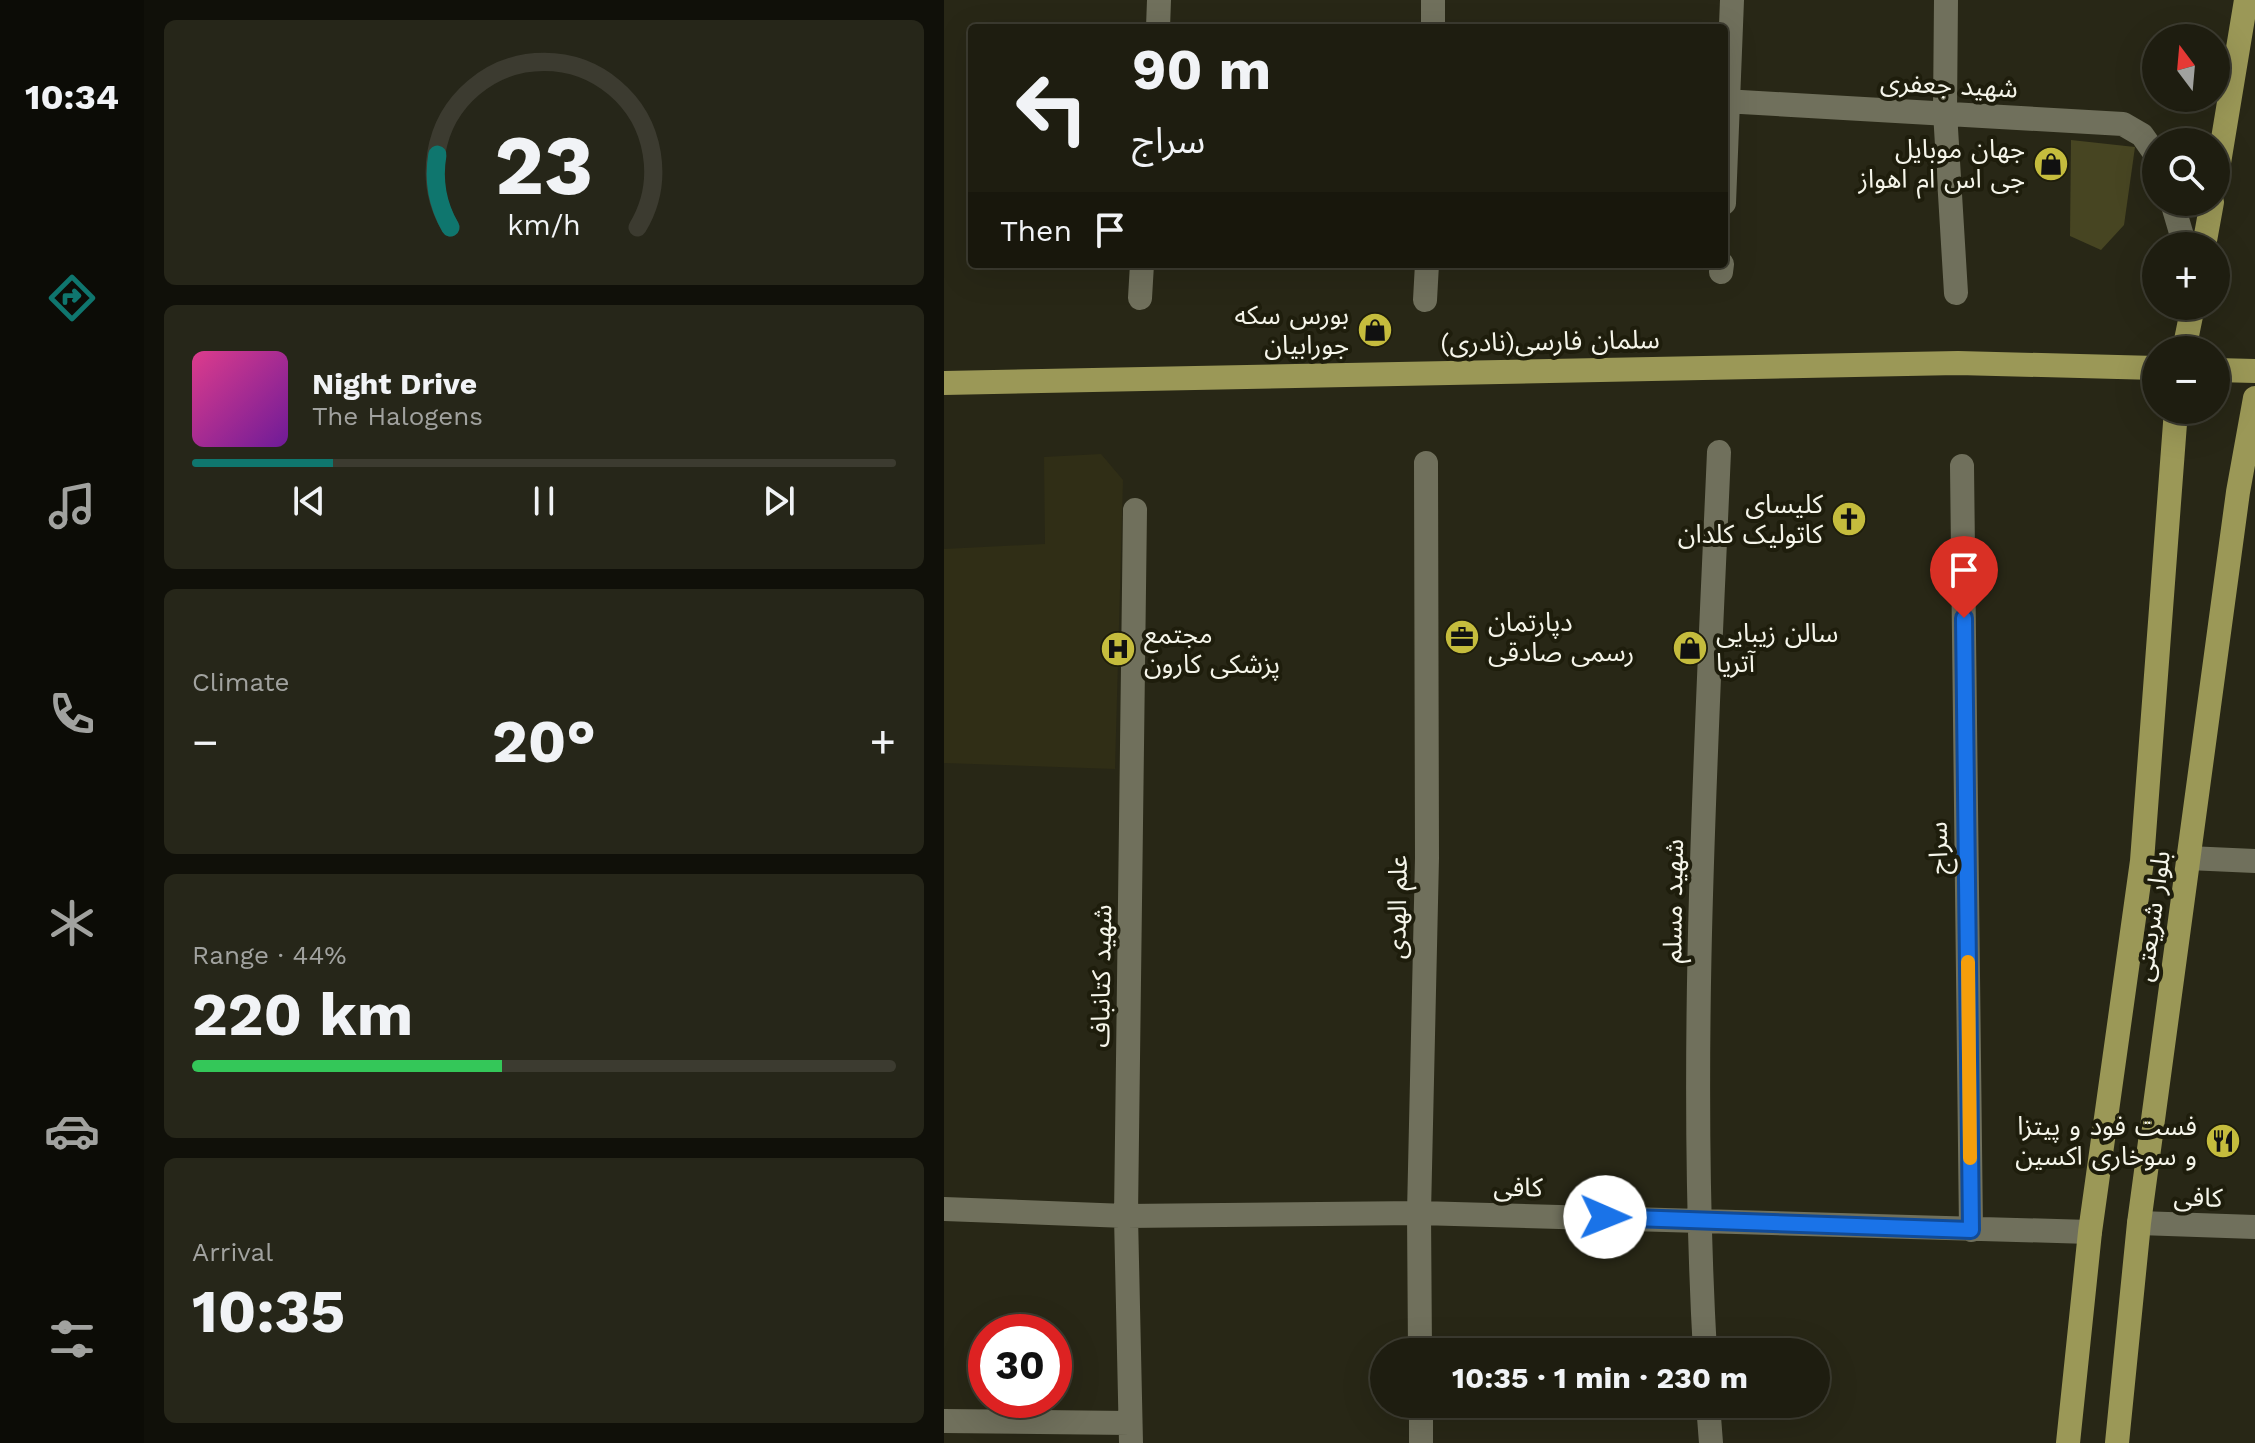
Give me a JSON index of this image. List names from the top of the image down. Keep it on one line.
{"streets":{"main road":["سلمان فارسی(نادری)","بلوار شریعتی"],"street":["شهید جعفری","سراج","شهید مسلم","علم الهدی","شهید کتانباف","کافی"]},"crossings":[["سراج","کافی"],["شهید مسلم","کافی"],["علم الهدی","کافی"],["بلوار شریعتی","کافی"],["شهید کتانباف","کافی"]],"places":{"shop":["جهان موبایل جی اس ام اهواز","بورس سکه جورابیان","سالن زیبایی آتریا"],"church":["کلیسای کاتولیک کلدان"],"office":["دپارتمان رسمی صادقی"],"hospital":["مجتمع پزشکی کارون"],"restaurant":["فست فود و پیتزا و سوخاری اکسین"]},"north":"top","page":{"tabs":"10:34","map_buttons":["+","−"],"turn":["90 m","سراج"],"then":"Then","song":["Night Drive","The Halogens"],"tile":["Climate",["Range · 44%","220 km"],["Arrival","10:35"]],"heat":["−","20°","+"],"limit":"30","trip":"10:35 · 1 min · 230 m","gauge":["23","km/h"]}}
